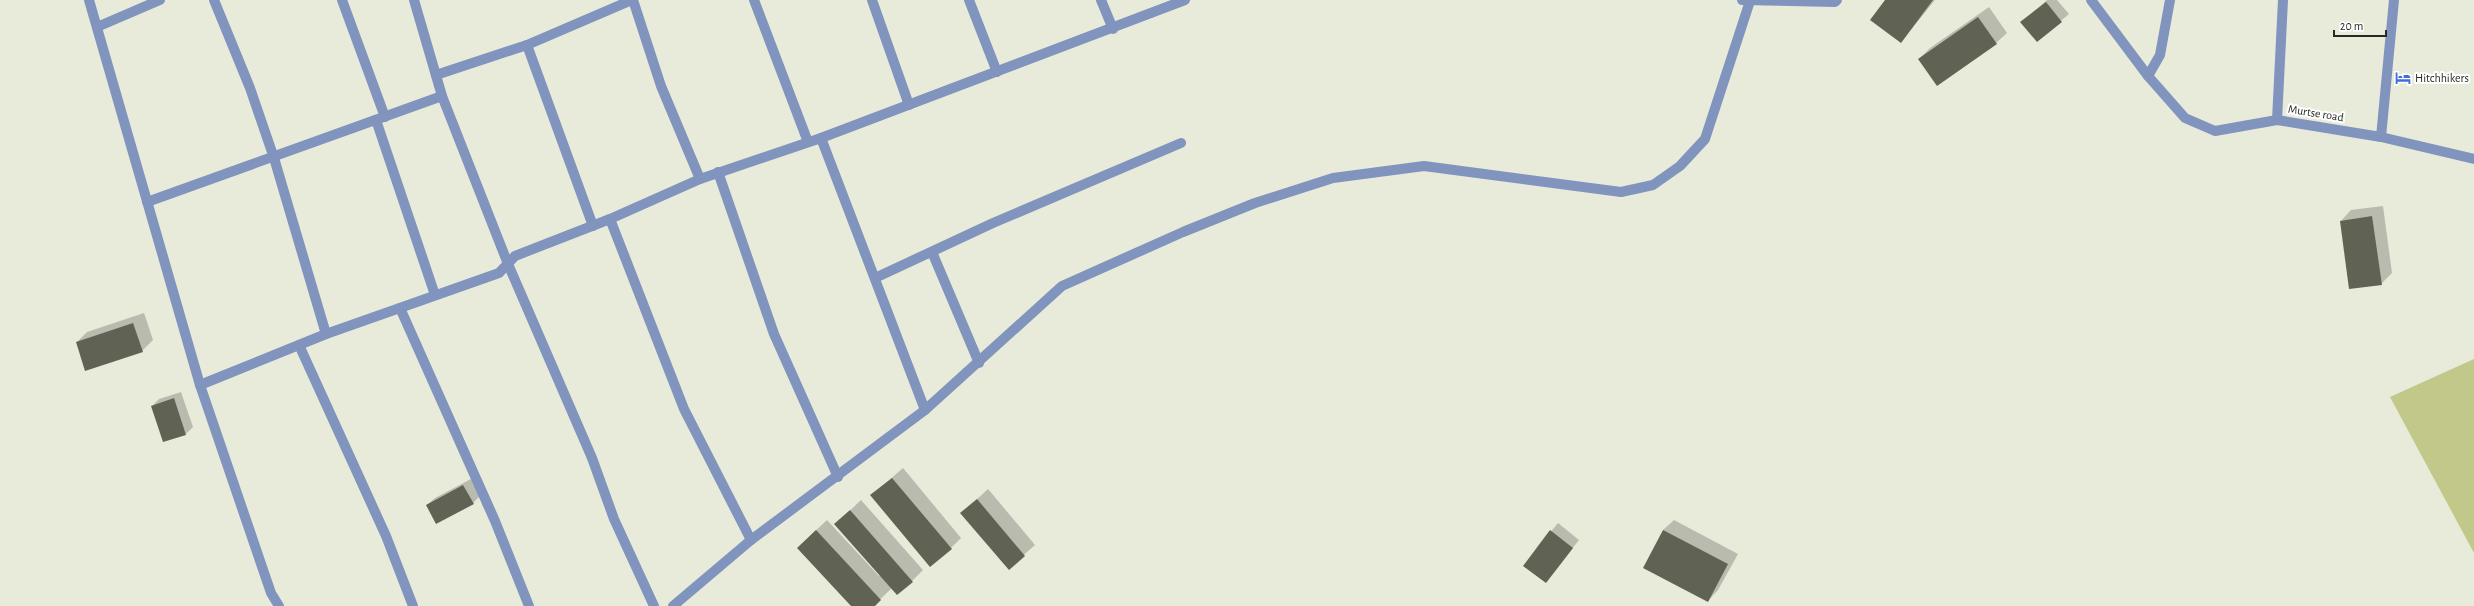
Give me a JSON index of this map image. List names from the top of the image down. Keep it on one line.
{"streets":{"street":["Murtse road"]},"places":{"hotel":["Hitchhikers"]},"scale_bar":"20 m"}
